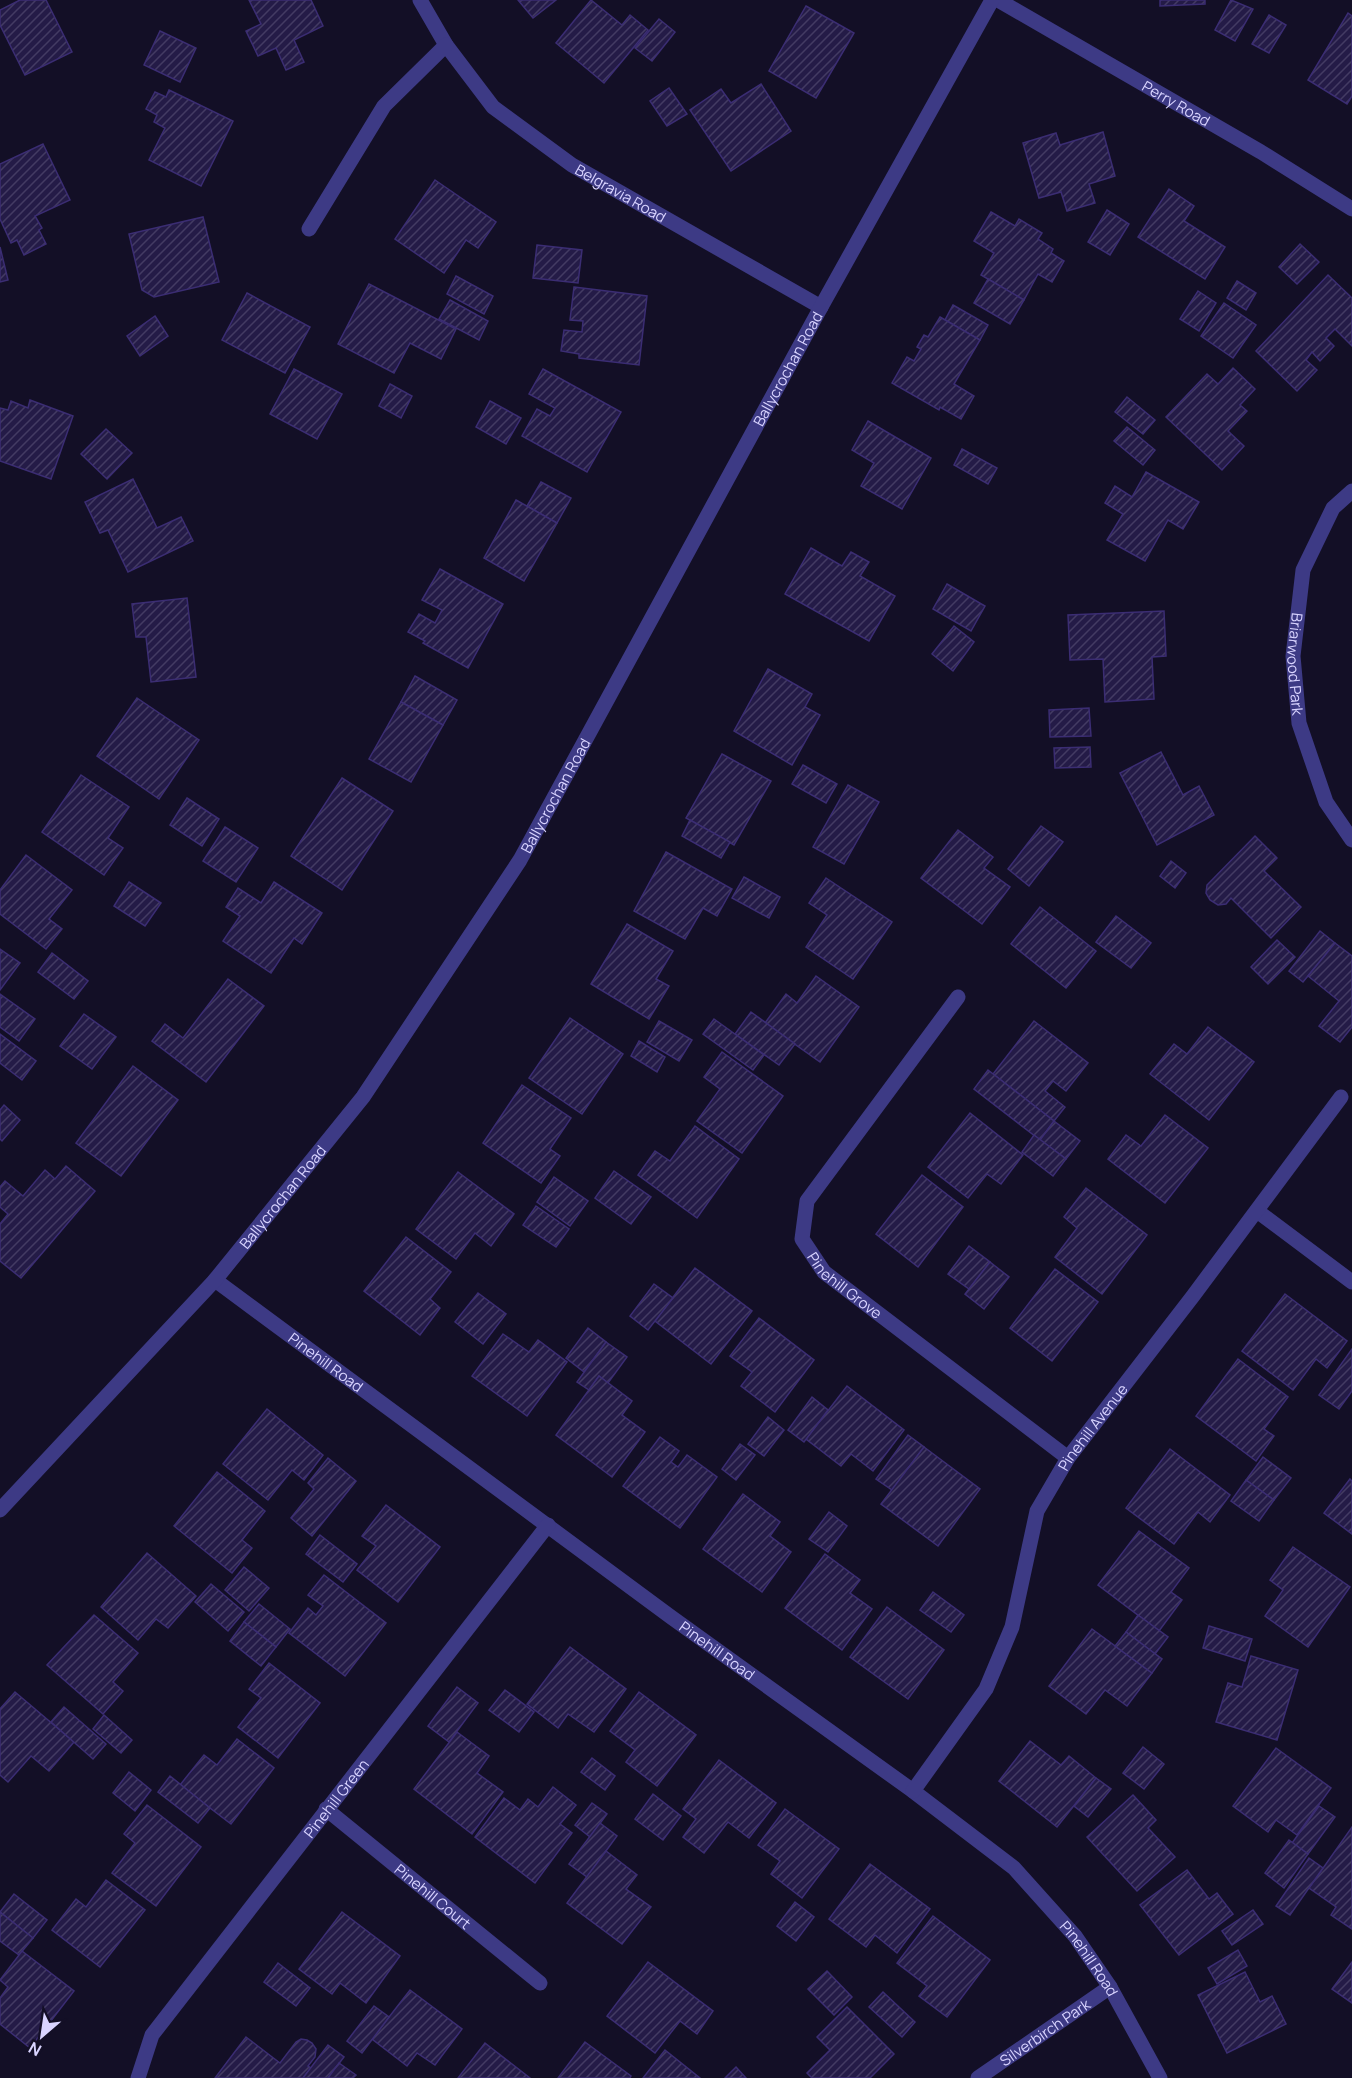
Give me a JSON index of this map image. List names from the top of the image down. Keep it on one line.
{"streets":{"street":["Perry Road","Belgravia Road","Ballycrochan Road","Briarwood Park","Pinehill Grove","Pinehill Road","Pinehill Avenue","Pinehill Green","Pinehill Court","Silverbirch Park"]},"crossings":[["Belgravia Road","Ballycrochan Road"],["Ballycrochan Road","Pinehill Road"],["Pinehill Grove","Pinehill Avenue"],["Pinehill Road","Pinehill Avenue"],["Pinehill Road","Pinehill Green"],["Pinehill Road","Silverbirch Park"],["Pinehill Green","Pinehill Court"]],"north":"bottom left"}
